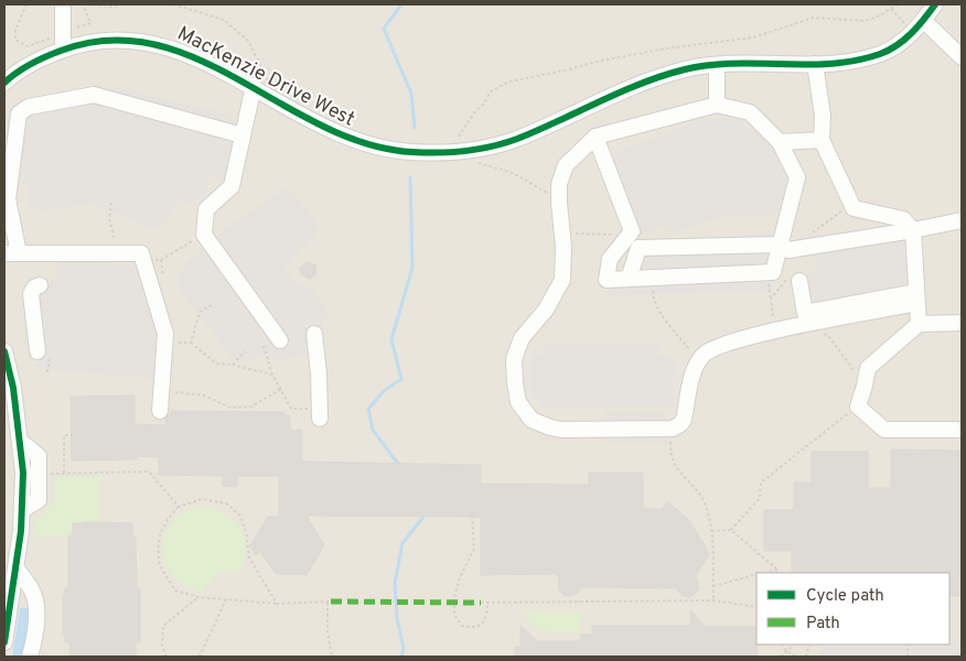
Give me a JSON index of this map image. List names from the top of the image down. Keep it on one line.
{"streets":{"street":["MacKenzie Drive West"]},"legend":["Cycle path","Path"]}
